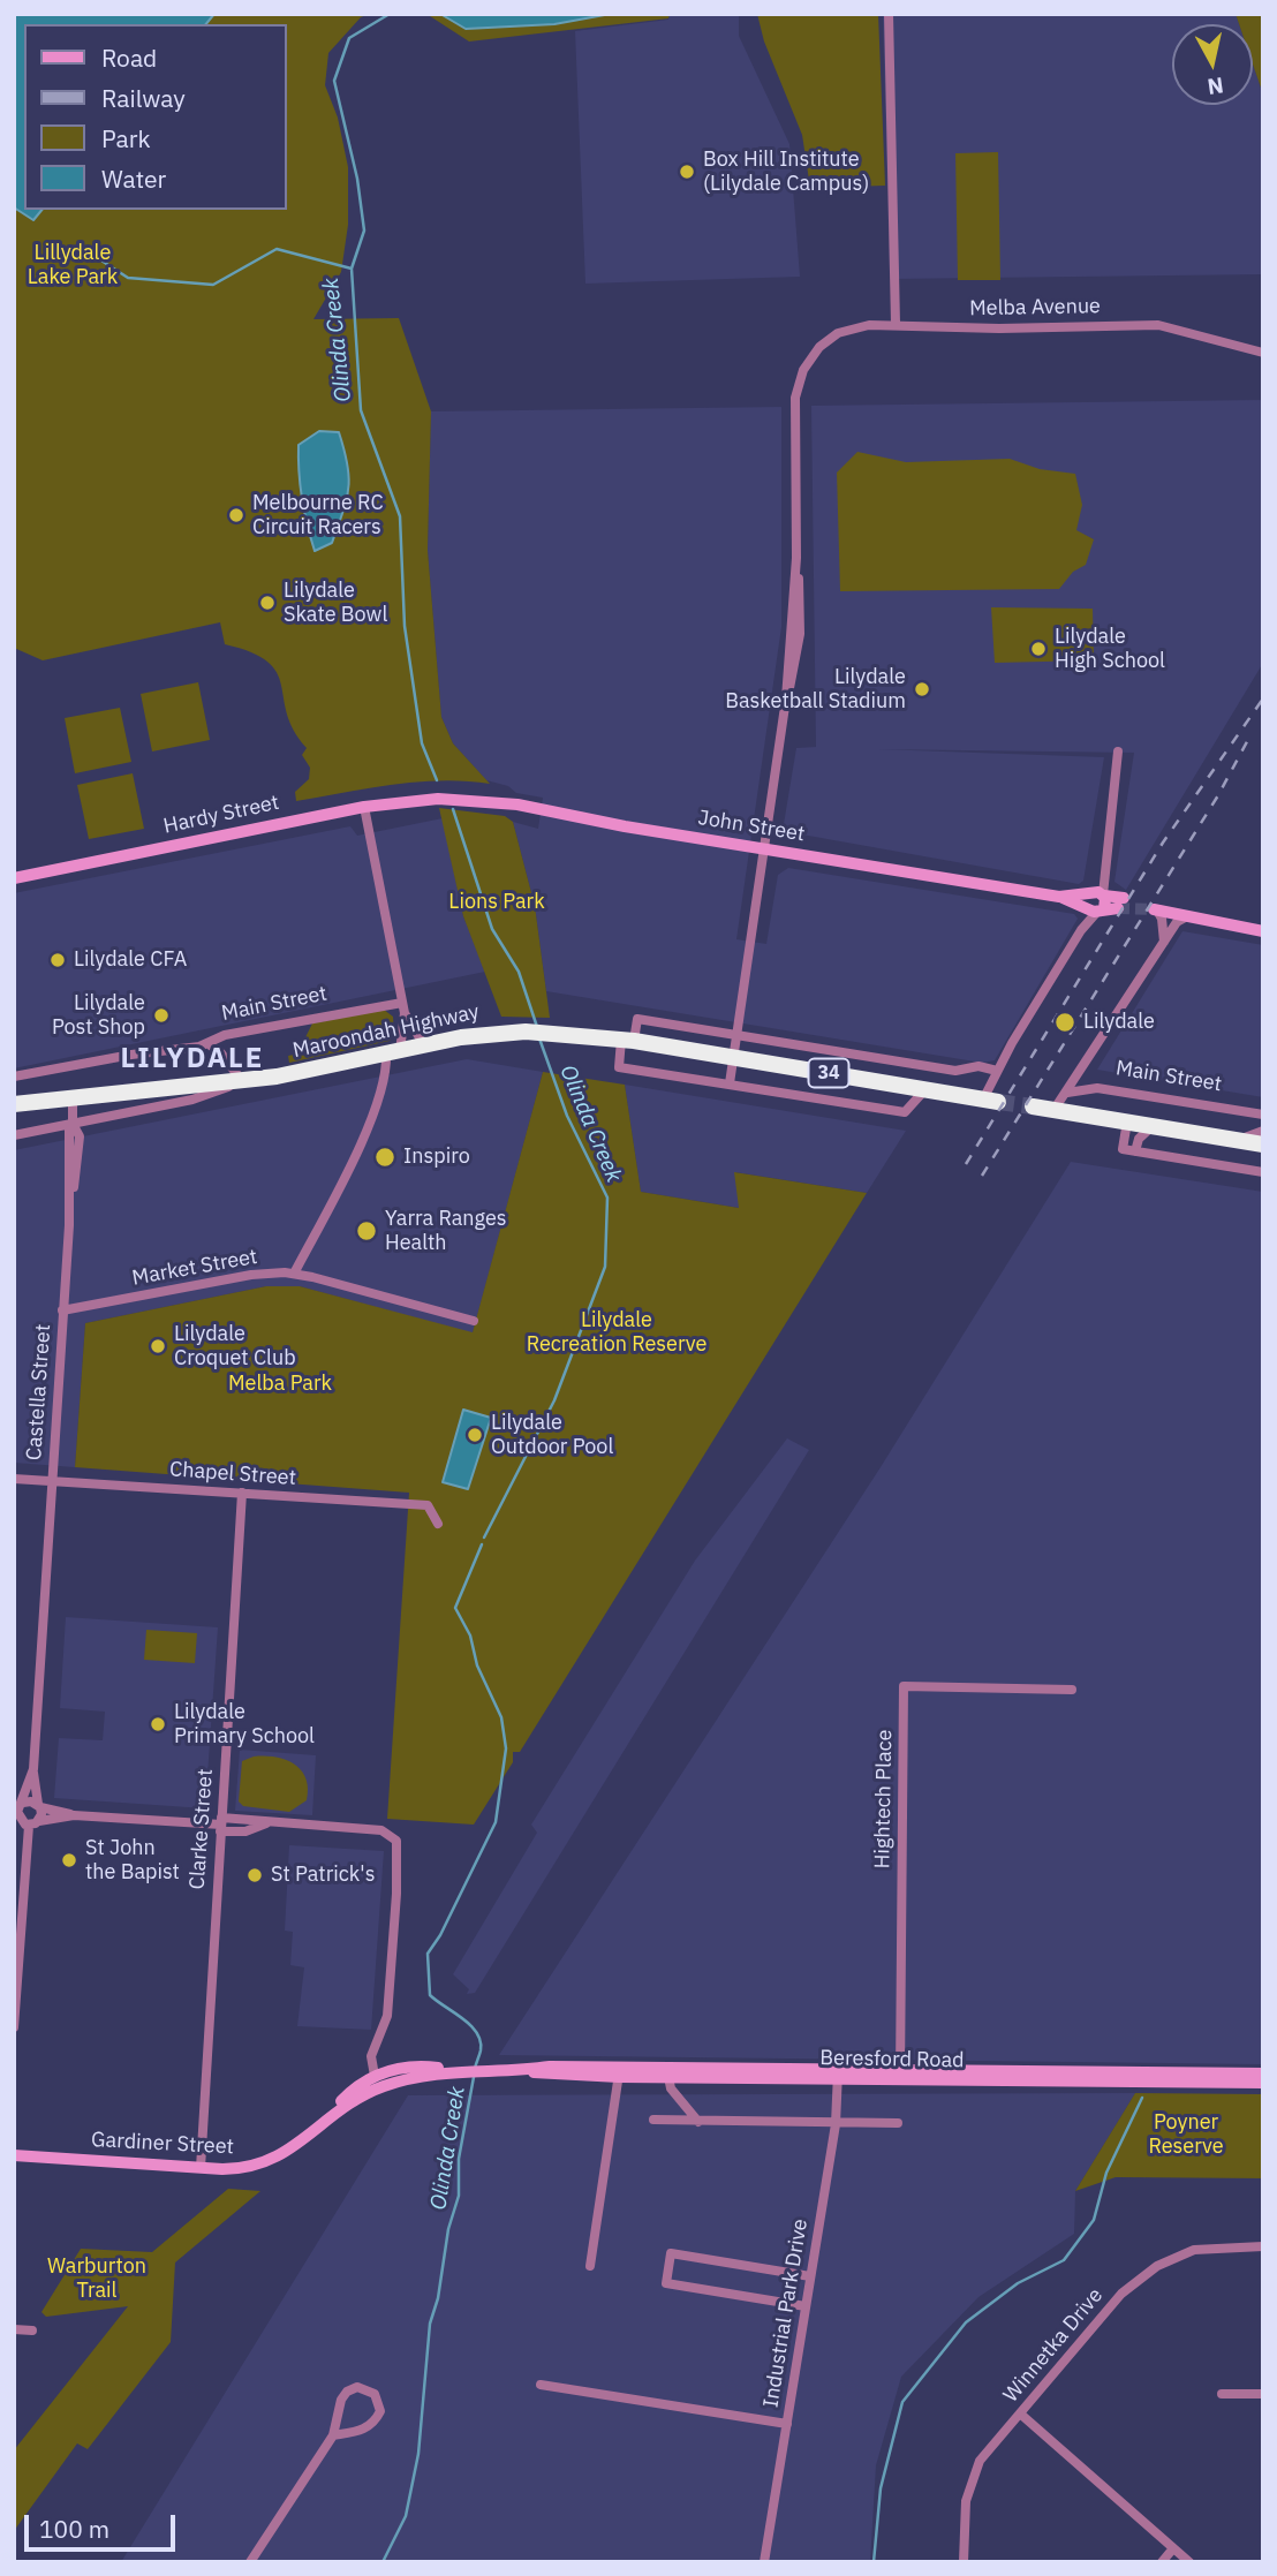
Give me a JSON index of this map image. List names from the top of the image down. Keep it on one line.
{"streets":{"highway":["Maroondah Highway","34"],"main road":["Hardy Street","John Street","Beresford Road","Gardiner Street"],"street":["Melba Avenue","Main Street","Market Street","Castella Street","Chapel Street","Hightech Place","Clarke Street","Industrial Park Drive","Winnetka Drive"]},"crossings":[["Melba Avenue","John Street"],["Hardy Street","John Street"],["Maroondah Highway","34"],["Maroondah Highway","Castella Street"],["Market Street","Castella Street"],["Castella Street","Chapel Street"],["Chapel Street","Clarke Street"],["Hightech Place","Beresford Road"],["Clarke Street","Gardiner Street"],["Beresford Road","Gardiner Street"],["Beresford Road","Industrial Park Drive"]],"districts":["LILYDALE"],"water":["Olinda Creek"],"parks":["Lillydale Lake Park","Lions Park","Lilydale Recreation Reserve","Melba Park","Poyner Reserve","Warburton Trail"],"places":["Box Hill Institute (Lilydale Campus)","Melbourne RC Circuit Racers","Lilydale Skate Bowl","Lilydale High School","Lilydale Basketball Stadium","Lilydale CFA","Lilydale Post Shop","Lilydale","Inspiro","Yarra Ranges Health","Lilydale Croquet Club","Lilydale Outdoor Pool","Lilydale Primary School","St John the Bapist","St Patrick's"],"legend":["Road","Railway","Park","Water"],"scale_bar":"100 m","north":"bottom"}
